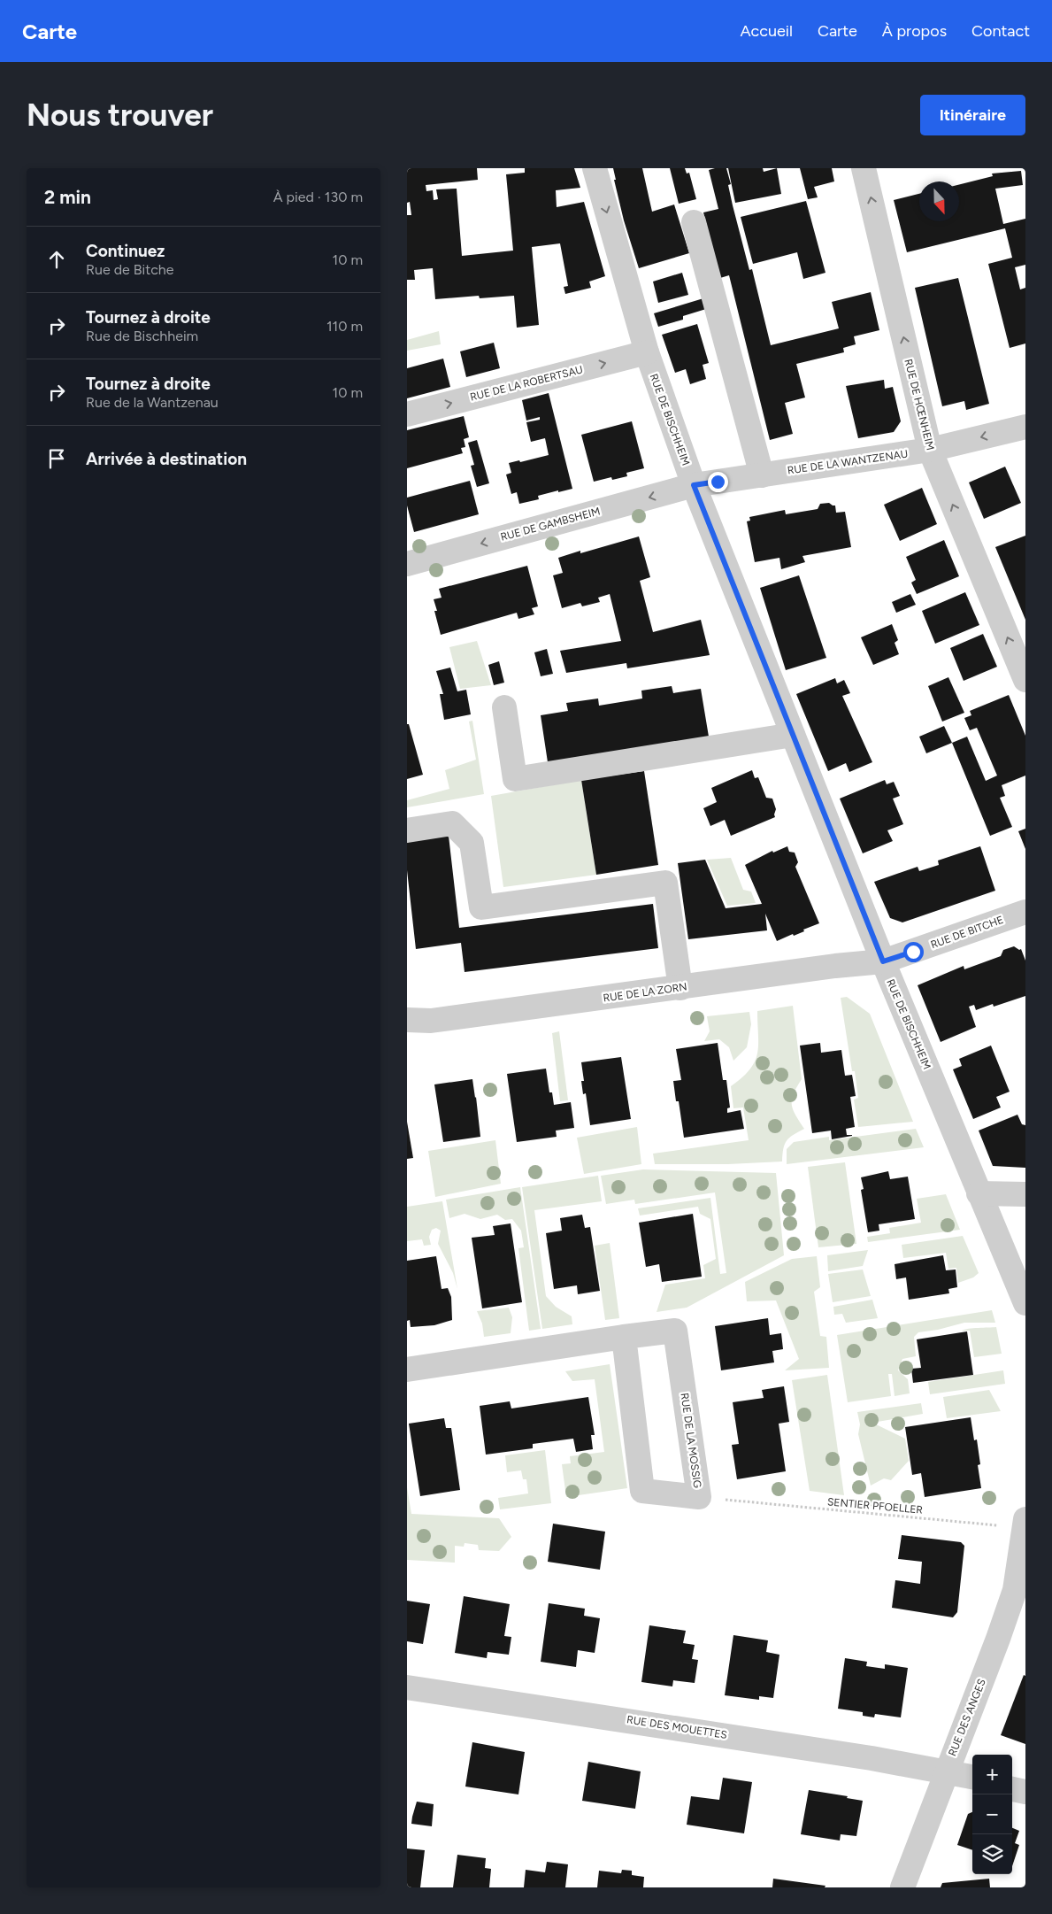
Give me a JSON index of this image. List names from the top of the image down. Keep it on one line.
{"streets":{"street":["RUE DE LA ROBERTSAU","RUE DE HŒNHEIM","RUE DE BISCHHEIM","RUE DE LA WANTZENAU","RUE DE GAMBSHEIM","RUE DE BITCHE","RUE DE LA ZORN","RUE DE LA MOSSIG","RUE DES ANGES","RUE DES MOUETTES"],"path":["SENTIER PFOELLER"]},"crossings":[["RUE DE LA ROBERTSAU","RUE DE BISCHHEIM"],["RUE DE HŒNHEIM","RUE DE LA WANTZENAU"],["RUE DE BISCHHEIM","RUE DE LA WANTZENAU"],["RUE DE BISCHHEIM","RUE DE GAMBSHEIM"],["RUE DE BISCHHEIM","RUE DE BITCHE"],["RUE DE BISCHHEIM","RUE DE LA ZORN"],["RUE DE LA WANTZENAU","RUE DE GAMBSHEIM"],["RUE DE BITCHE","RUE DE LA ZORN"],["SENTIER PFOELLER","RUE DES ANGES"],["RUE DES ANGES","RUE DES MOUETTES"]],"one_way":["RUE DE LA ROBERTSAU","RUE DE GAMBSHEIM"],"north":"bottom","page":{"header":"Carte","nav":["Accueil","Carte","À propos","Contact"],"buttons":"Itinéraire","title":"Nous trouver","heading":["2 min","À pied · 130 m"],"list":[["Continuez","Rue de Bitche","10 m"],["Tournez à droite","Rue de Bischheim","110 m"],["Tournez à droite","Rue de la Wantzenau","10 m"],"Arrivée à destination"],"map_buttons":["+","−"]}}
